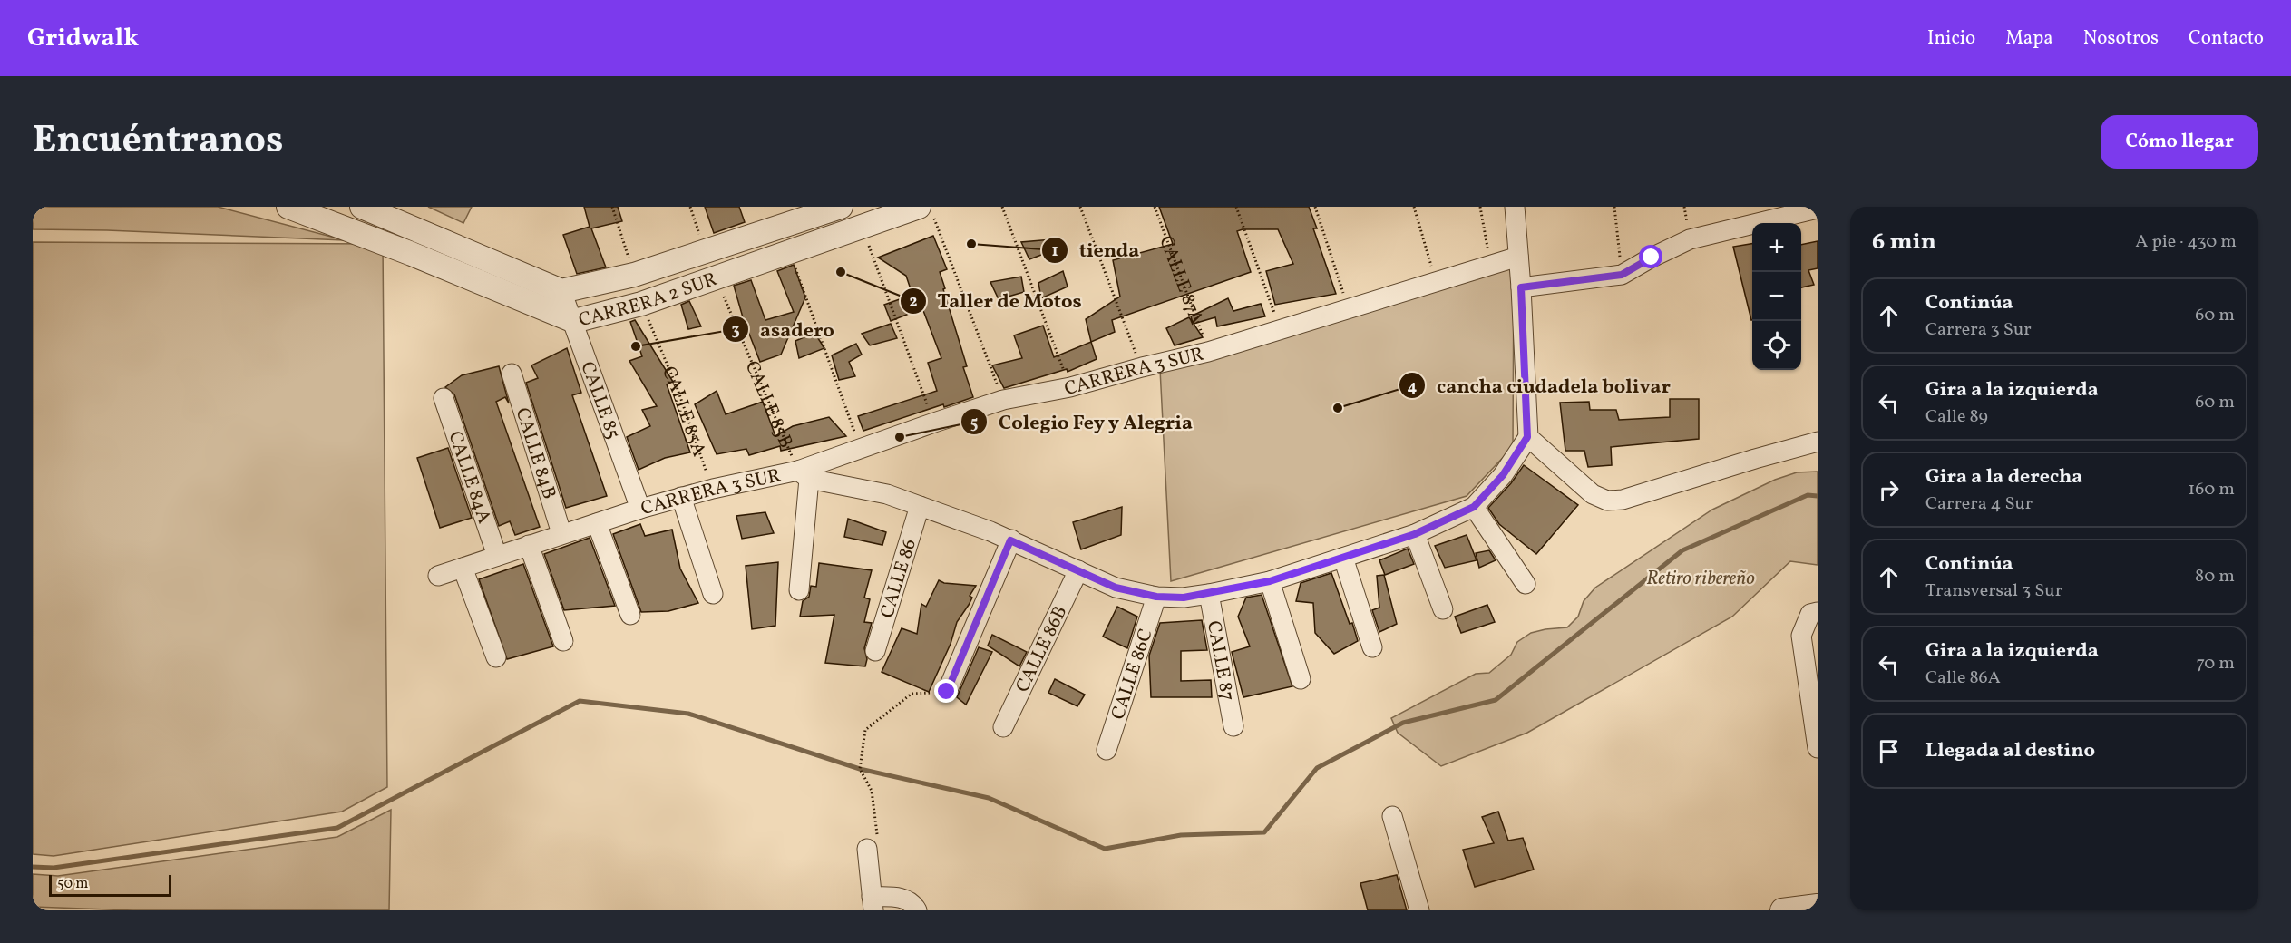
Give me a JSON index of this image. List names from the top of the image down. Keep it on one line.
{"streets":{"street":["CARRERA 2 SUR","CARRERA 3 SUR","CALLE 85","CALLE 84B","CALLE 84A","CALLE 86","CALLE 86B","CALLE 87","CALLE 86C"],"path":["CALLE 87A","CALLE 85B","CALLE 85A"]},"crossings":[["CALLE 87A","CARRERA 3 SUR"],["CARRERA 2 SUR","CALLE 85"],["CARRERA 2 SUR","CALLE 85B"],["CARRERA 2 SUR","CALLE 85A"],["CARRERA 3 SUR","CALLE 85"],["CARRERA 3 SUR","CALLE 85B"],["CARRERA 3 SUR","CALLE 85A"],["CARRERA 3 SUR","CALLE 84B"],["CARRERA 3 SUR","CALLE 84A"]],"parks":["Retiro ribereño"],"places":["tienda","Taller de Motos","asadero","cancha ciudadela bolivar","Colegio Fey y Alegria"],"scale_bar":"50 m","page":{"header":"Gridwalk","nav":["Inicio","Mapa","Nosotros","Contacto"],"title":"Encuéntranos","buttons":"Cómo llegar","heading":["6 min","A pie · 430 m"],"map_buttons":["+","−"],"list":[["Continúa","Carrera 3 Sur","60 m"],["Gira a la izquierda","Calle 89","60 m"],["Gira a la derecha","Carrera 4 Sur","160 m"],["Continúa","Transversal 3 Sur","80 m"],["Gira a la izquierda","Calle 86A","70 m"],"Llegada al destino"],"scale":"50 m"}}
